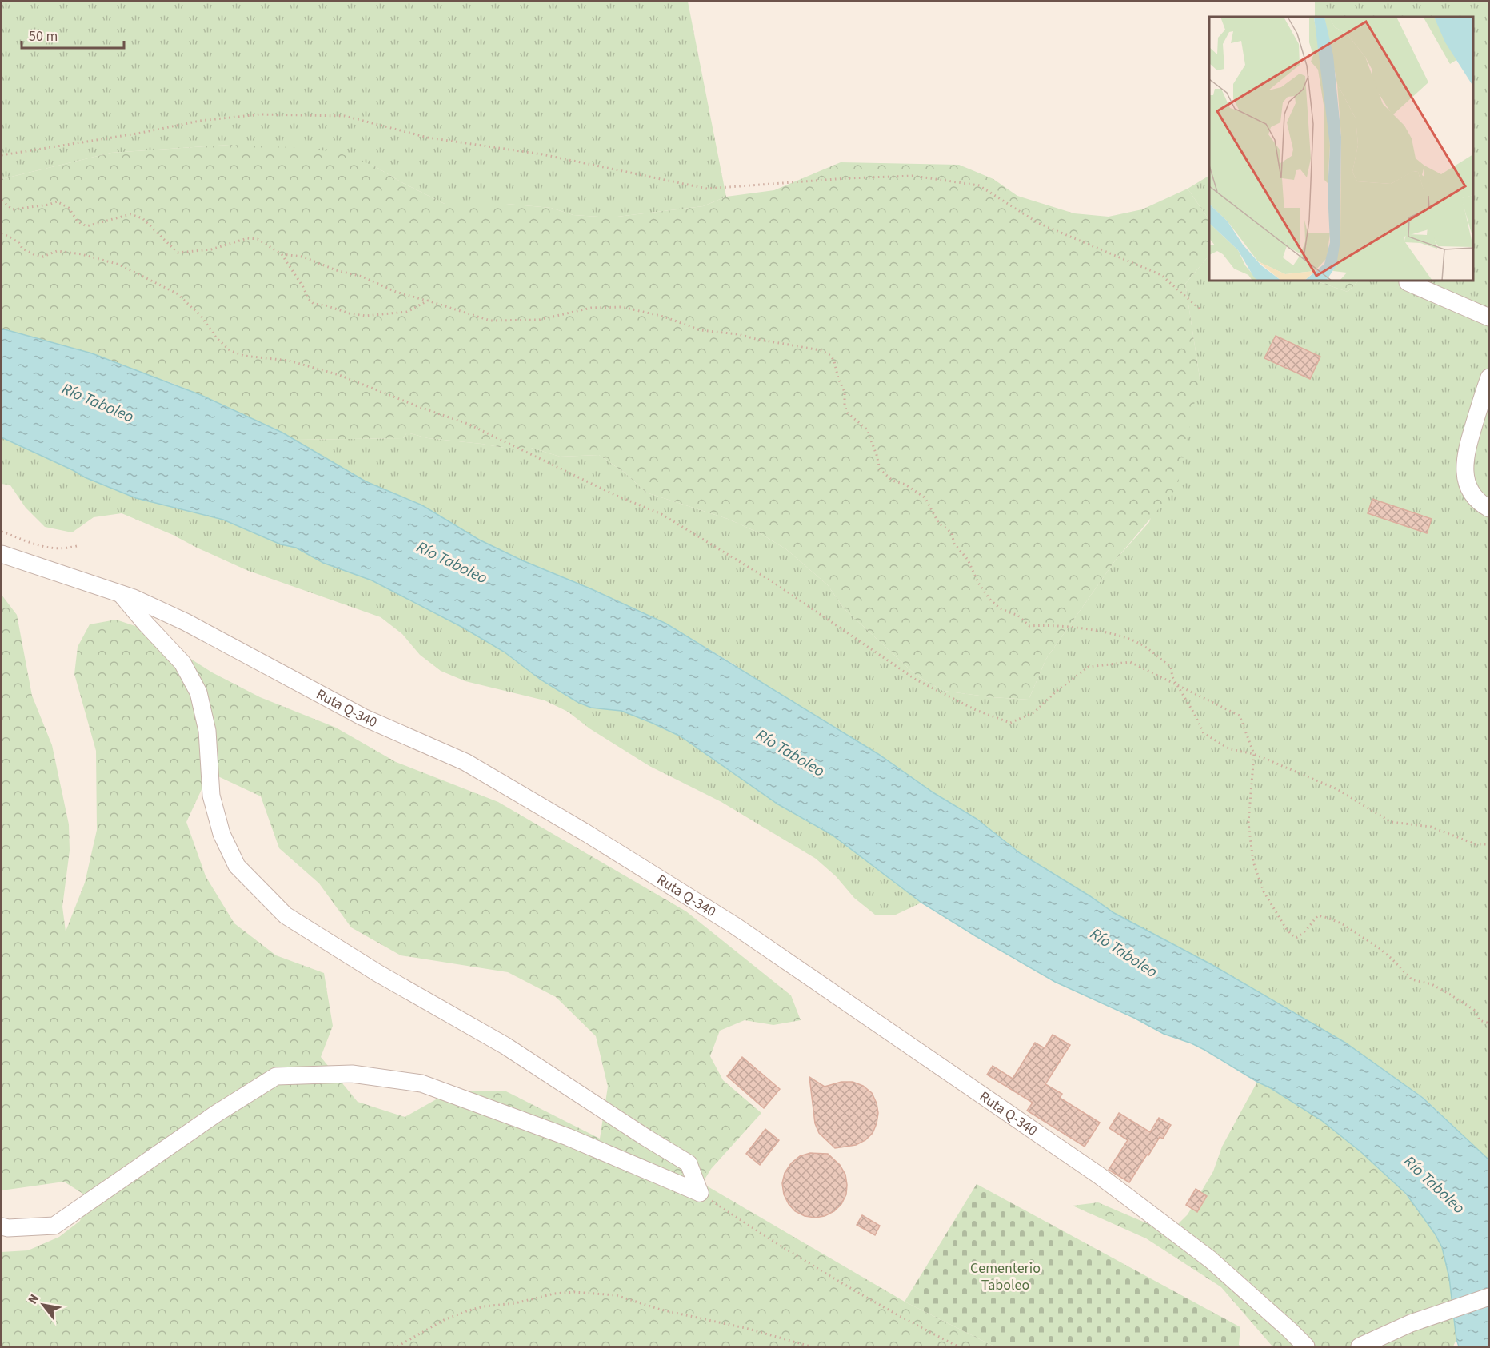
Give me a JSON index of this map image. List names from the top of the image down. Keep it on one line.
{"streets":{"street":["Ruta Q-340"]},"water":["Río Taboleo"],"parks":["Cementerio Taboleo"],"scale_bar":"50 m","north":"top left"}
